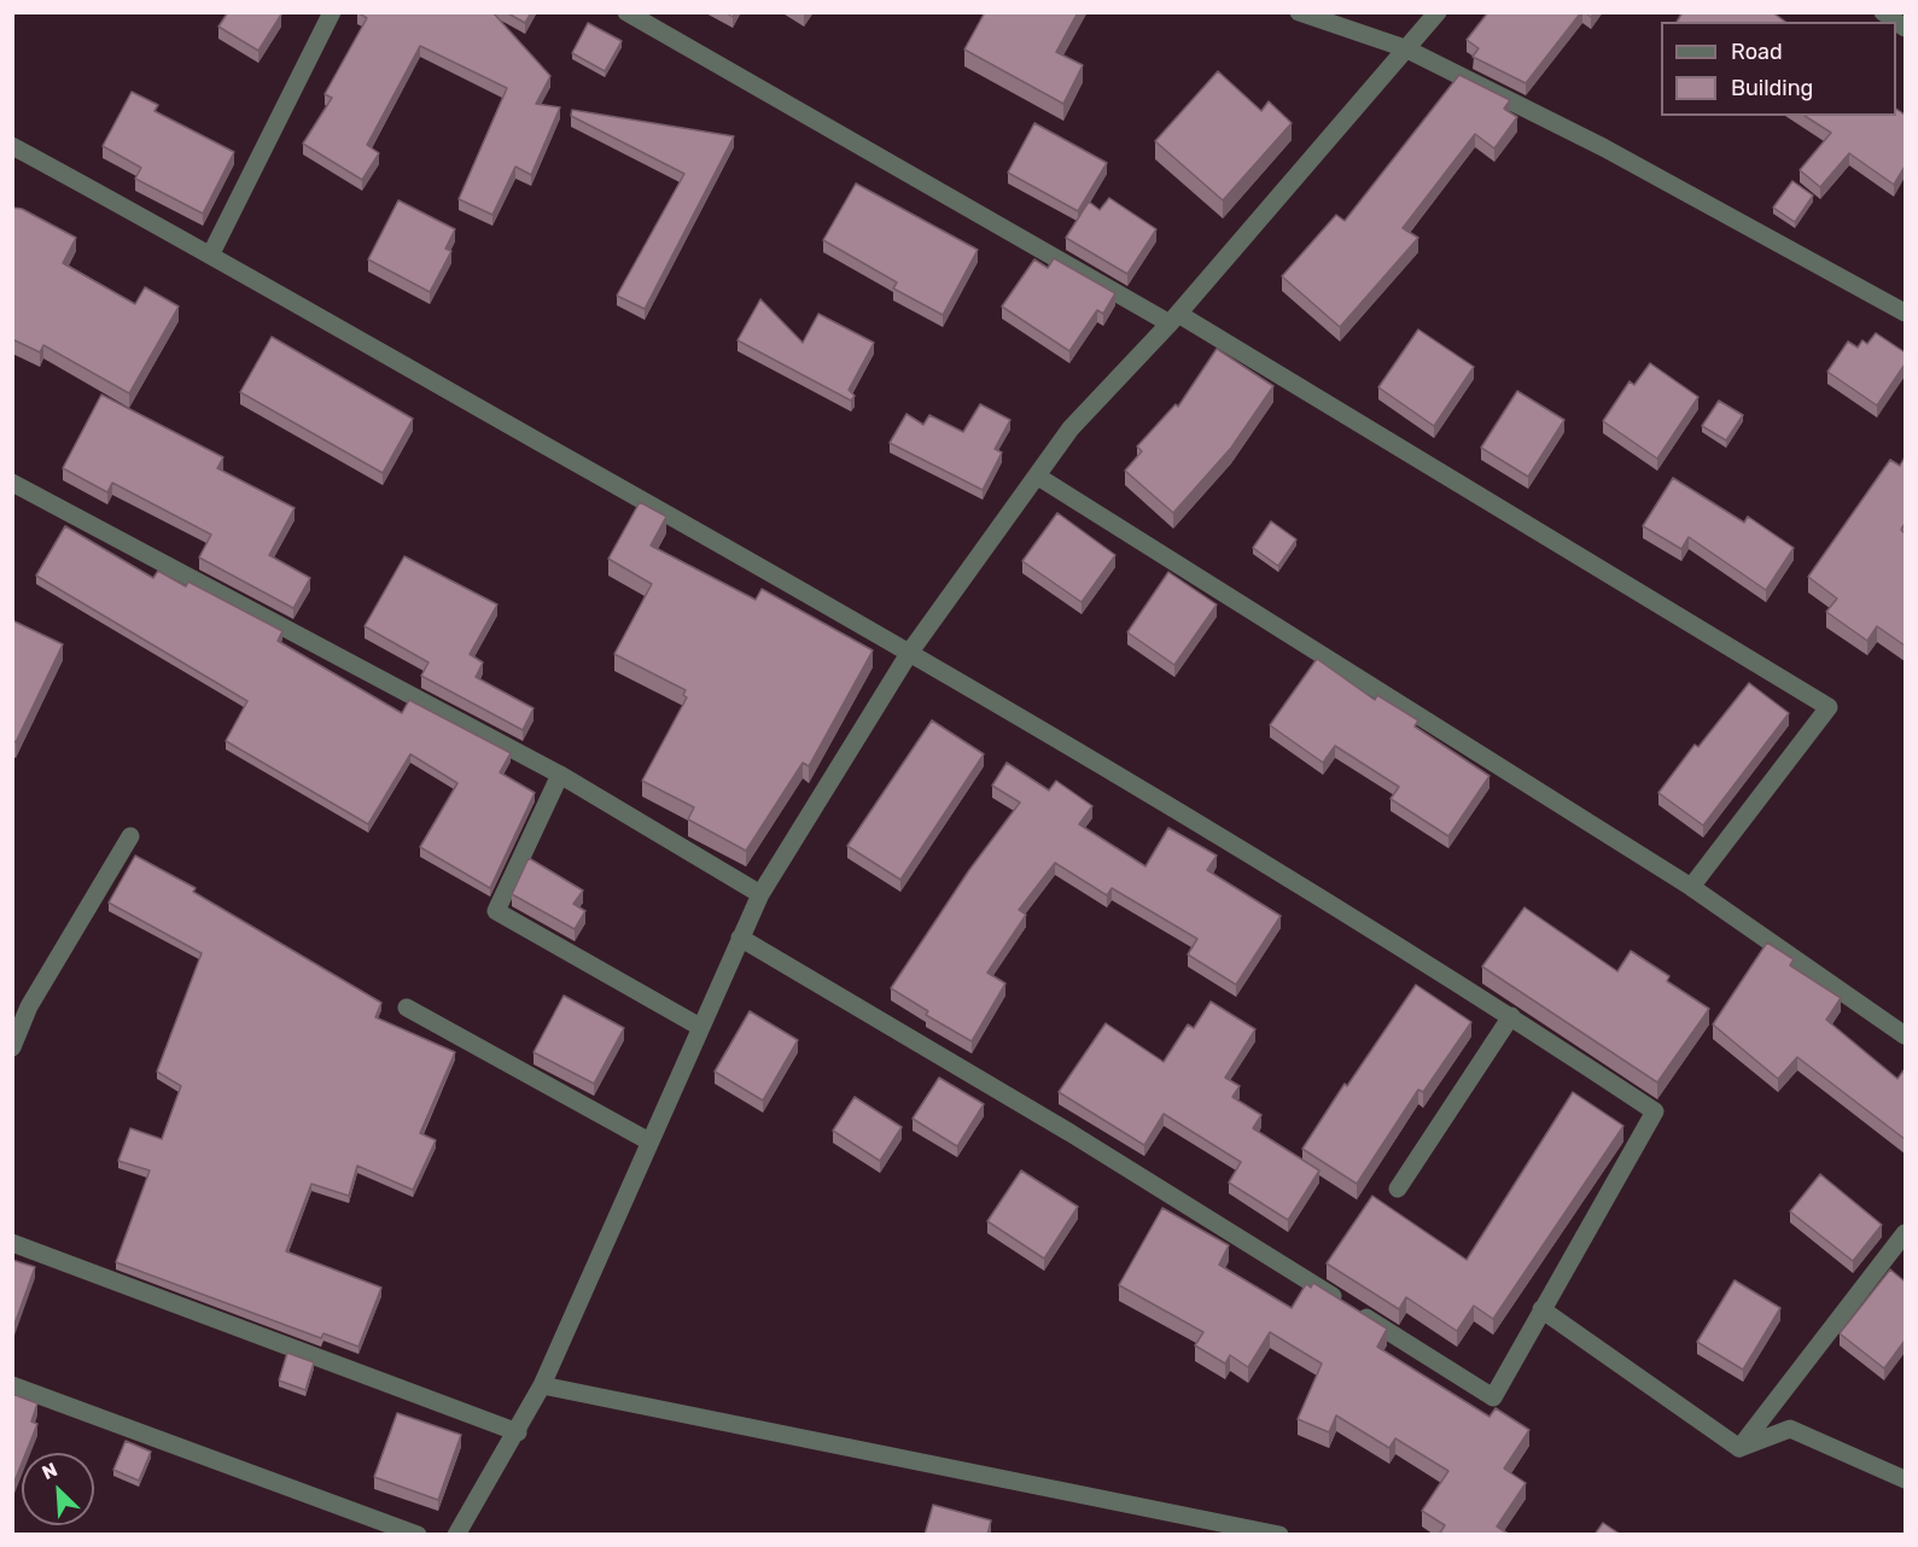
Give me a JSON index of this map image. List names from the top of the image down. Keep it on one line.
{"legend":["Road","Building"],"north":"top left"}
